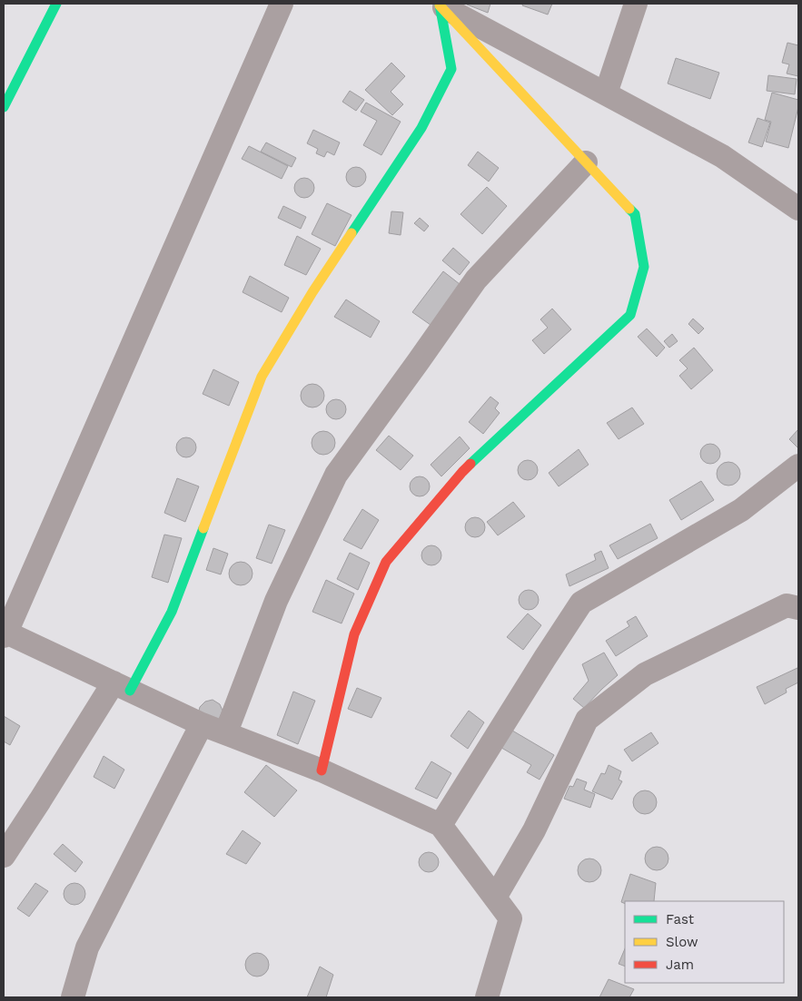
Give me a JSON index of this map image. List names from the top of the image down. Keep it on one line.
{"legend":["Fast","Slow","Jam"]}
